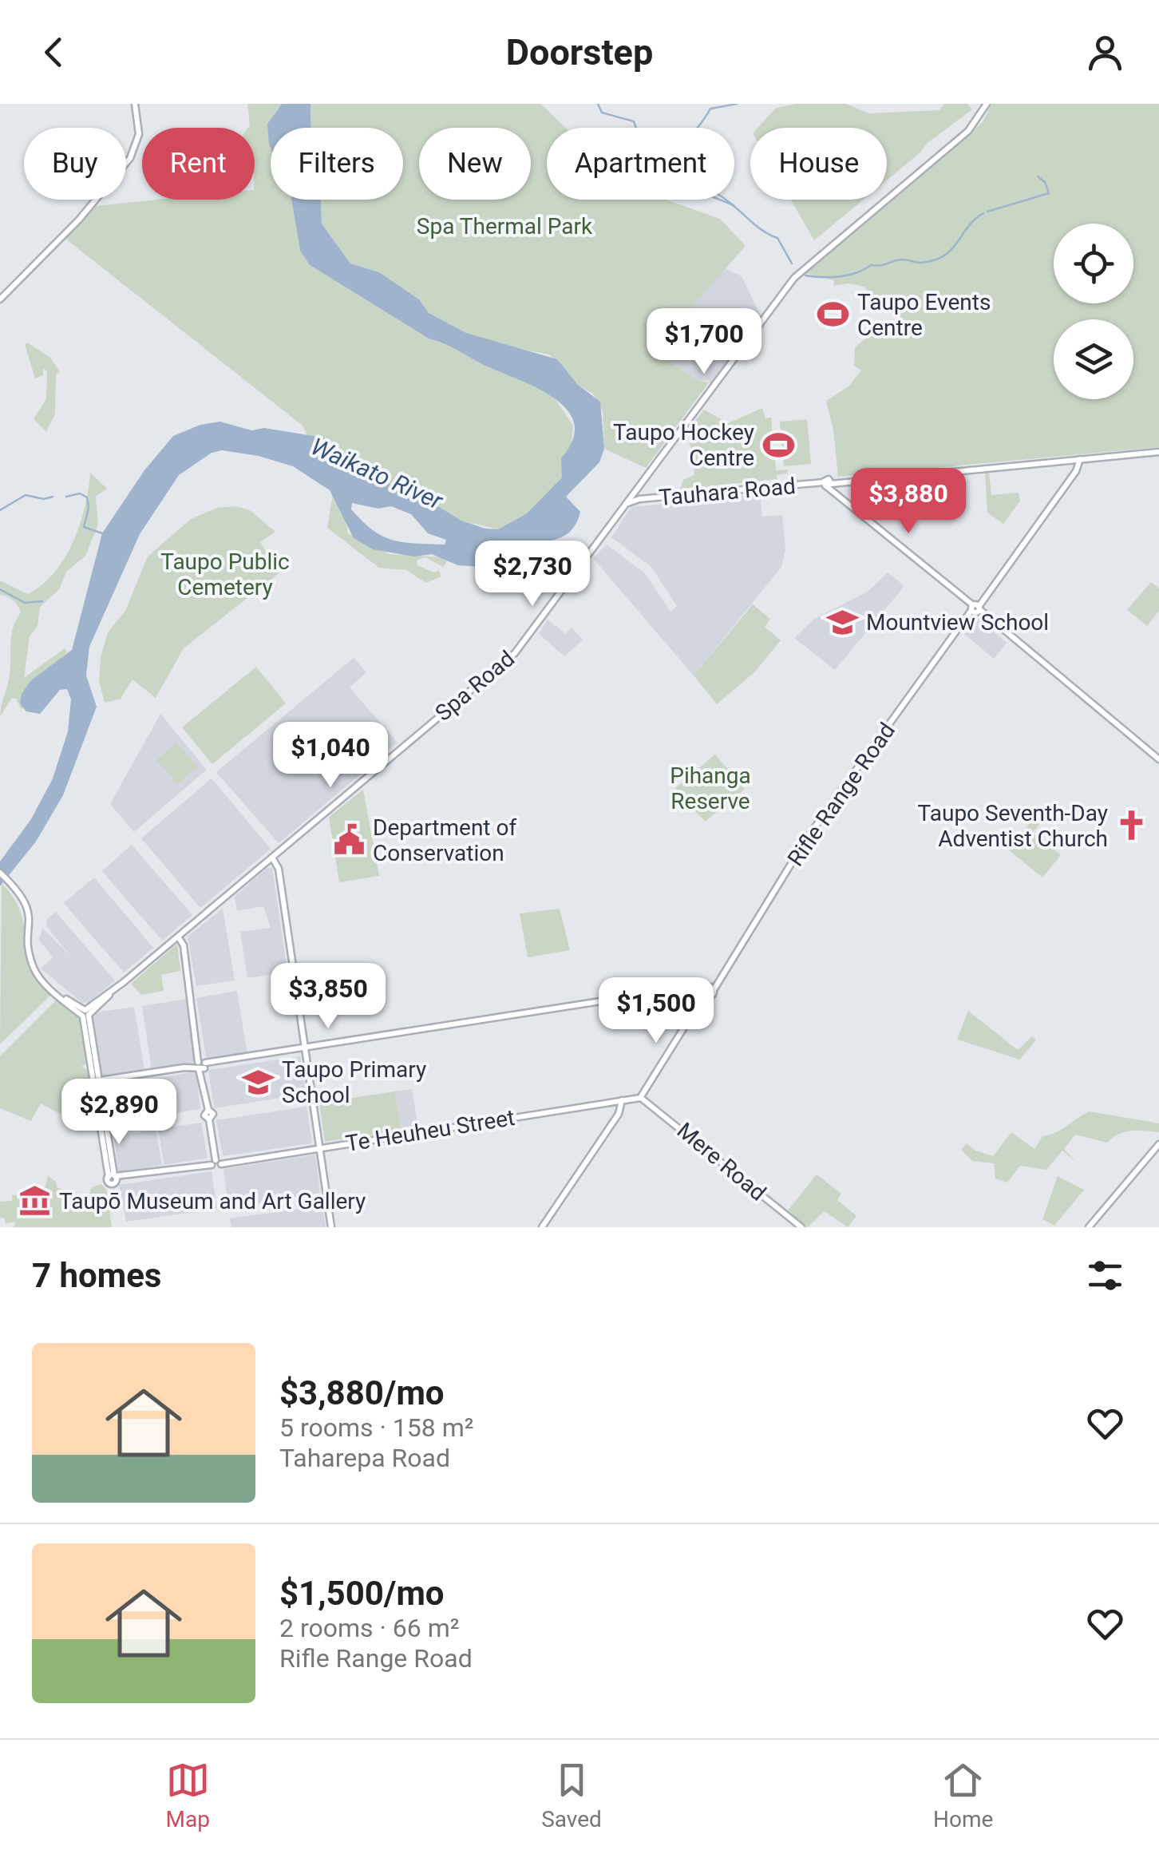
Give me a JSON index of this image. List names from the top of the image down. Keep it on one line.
{"streets":{"street":["Tauhara Road","Spa Road","Rifle Range Road","Te Heuheu Street","Mere Road"]},"crossings":[["Tauhara Road","Rifle Range Road"],["Rifle Range Road","Te Heuheu Street"],["Rifle Range Road","Mere Road"],["Te Heuheu Street","Mere Road"]],"water":["Waikato River"],"parks":["Spa Thermal Park","Taupo Public Cemetery","Pihanga Reserve"],"places":{"sports":["Taupo Events Centre","Taupo Hockey Centre"],"school or university":["Mountview School","Taupo Primary School"],"church":["Taupo Seventh-Day Adventist Church"],"public building":["Department of Conservation"],"museum":["Taupō Museum and Art Gallery"]},"page":{"header":"Doorstep","chip":["Buy","Rent","Filters","New","Apartment","House"],"price":["$1,700","$3,880","$2,730","$1,040","$3,850","$1,500","$2,890"],"heading":"7 homes","list":[{"name":"$3,880/mo","note":"5 rooms · 158 m² · Taharepa Road"},{"name":"$1,500/mo","note":"2 rooms · 66 m² · Rifle Range Road"}],"tabs":["Map","Saved","Home"]}}
